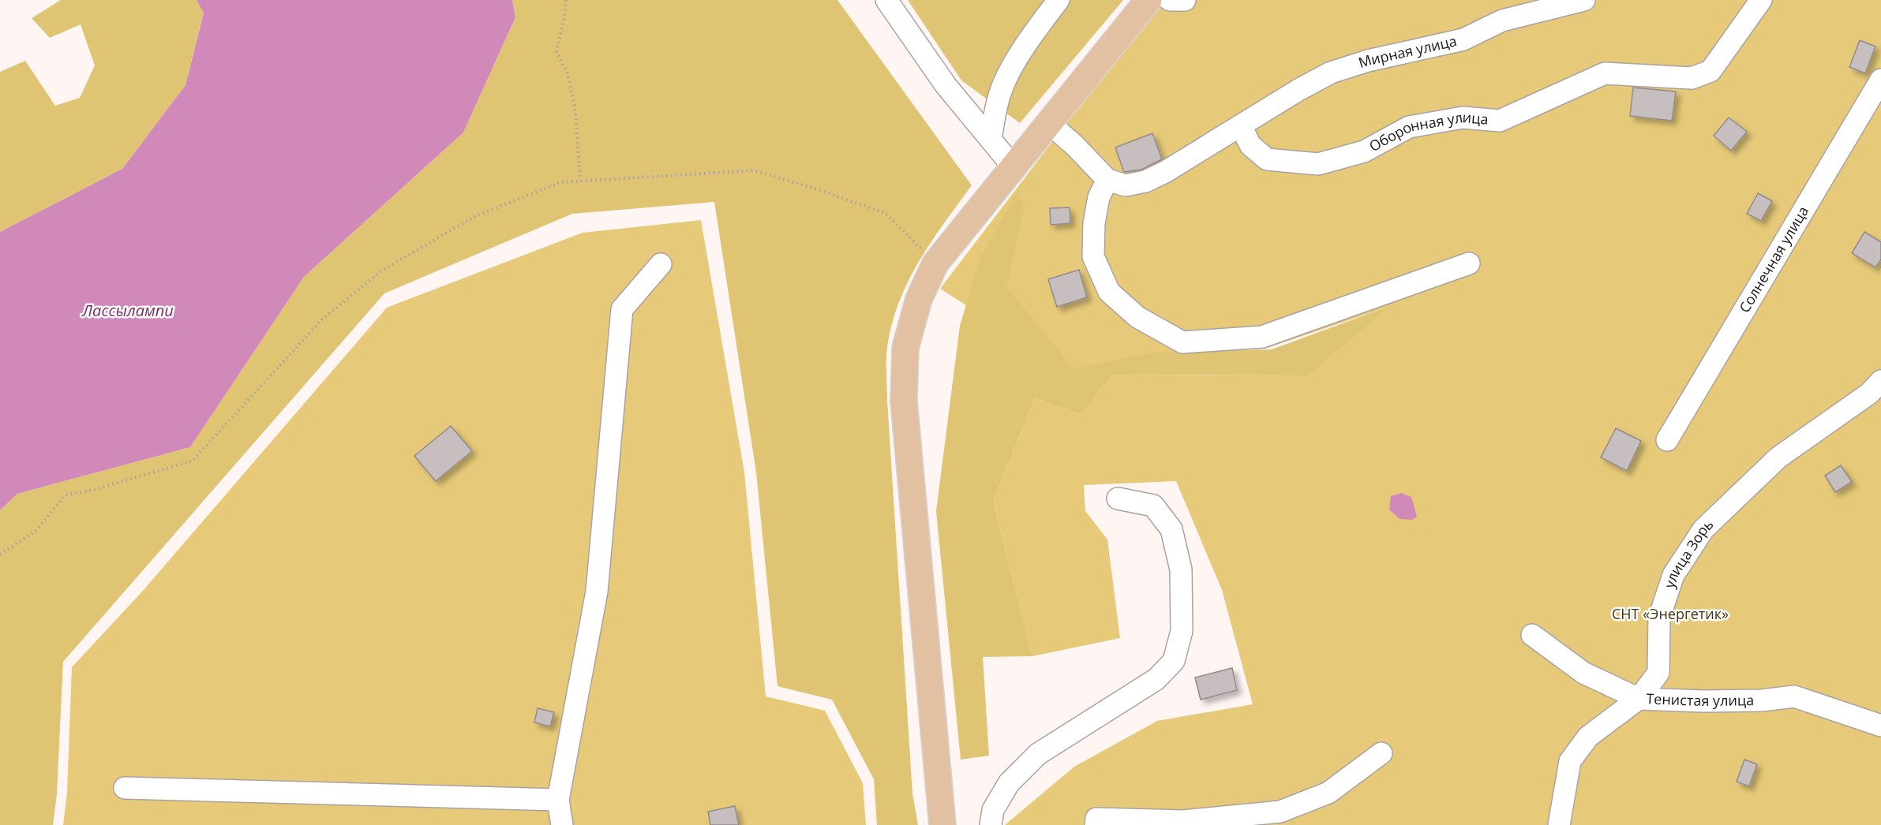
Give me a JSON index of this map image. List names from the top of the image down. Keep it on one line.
{"streets":{"street":["Мирная улица","Оборонная улица","Солнечная улица","улица Зорь","Тенистая улица"]},"crossings":[["Мирная улица","Оборонная улица"],["улица Зорь","Тенистая улица"]],"water":["Лассылампи"],"parks":["СНТ «Энергетик»"]}
